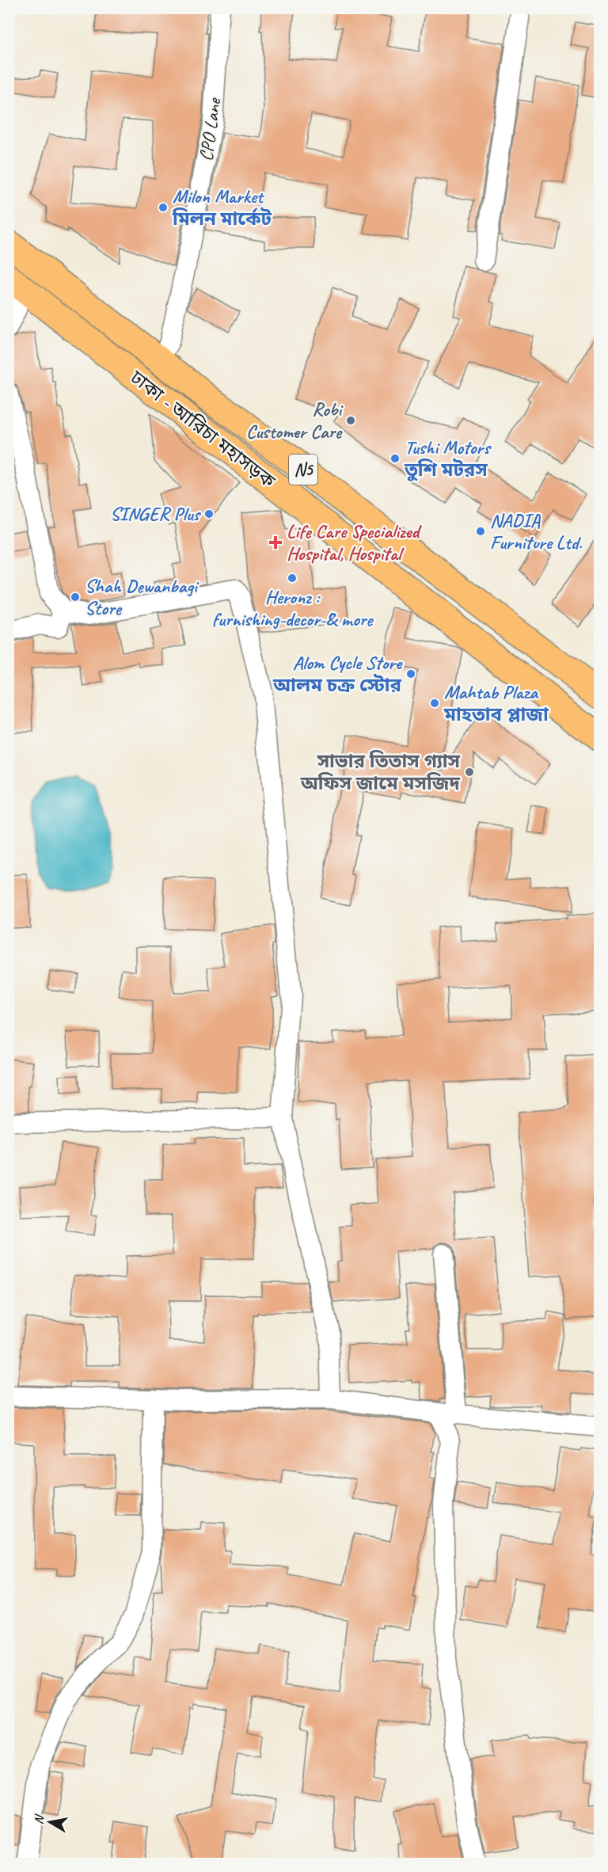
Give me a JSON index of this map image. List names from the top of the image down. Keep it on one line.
{"streets":{"highway":["ঢাকা - আরিচা মহাসড়ক","N5"],"street":["CPO Lane"]},"crossings":[["CPO Lane","ঢাকা - আরিচা মহাসড়ক"]],"places":{"other":["Milon Market মিলন মার্কেট","Robi Customer Care","Tushi Motors তুশি মটরস","SINGER Plus","NADIA Furniture Ltd.","Heronz : furnishing-decor-& more","Shah Dewanbagi Store","Alom Cycle Store আলম চক্র স্টোর","Mahtab Plaza মাহতাব প্লাজা","সাভার তিতাস গ্যাস অফিস জামে মসজিদ"],"health":["Life Care Specialized Hospital, Hospital"]},"north":"left"}
